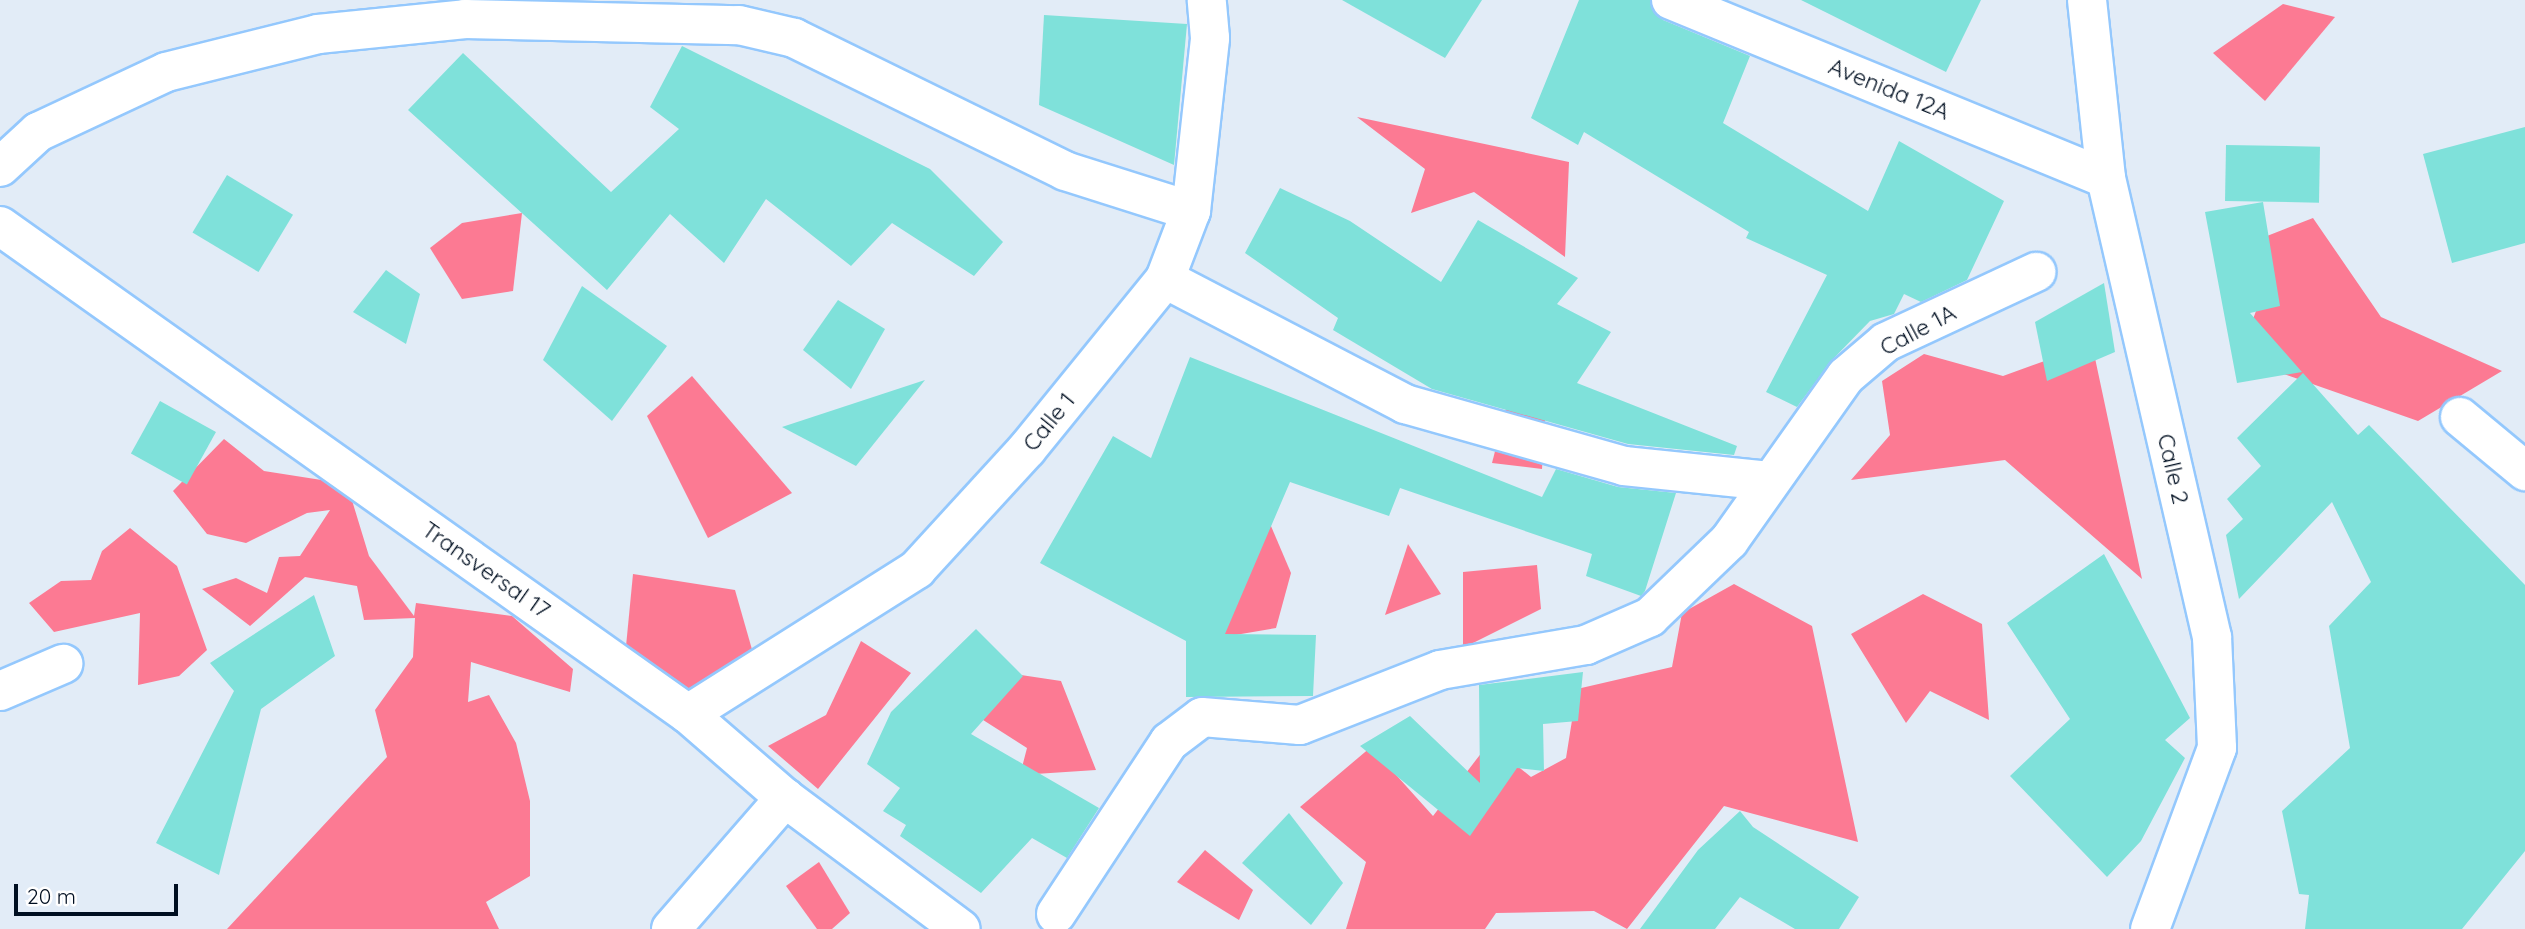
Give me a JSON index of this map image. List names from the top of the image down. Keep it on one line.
{"streets":{"street":["Avenida 12A","Calle 1A","Calle 1","Calle 2","Transversal 17"]},"crossings":[["Avenida 12A","Calle 2"],["Calle 1","Transversal 17"]],"scale_bar":"20 m"}
